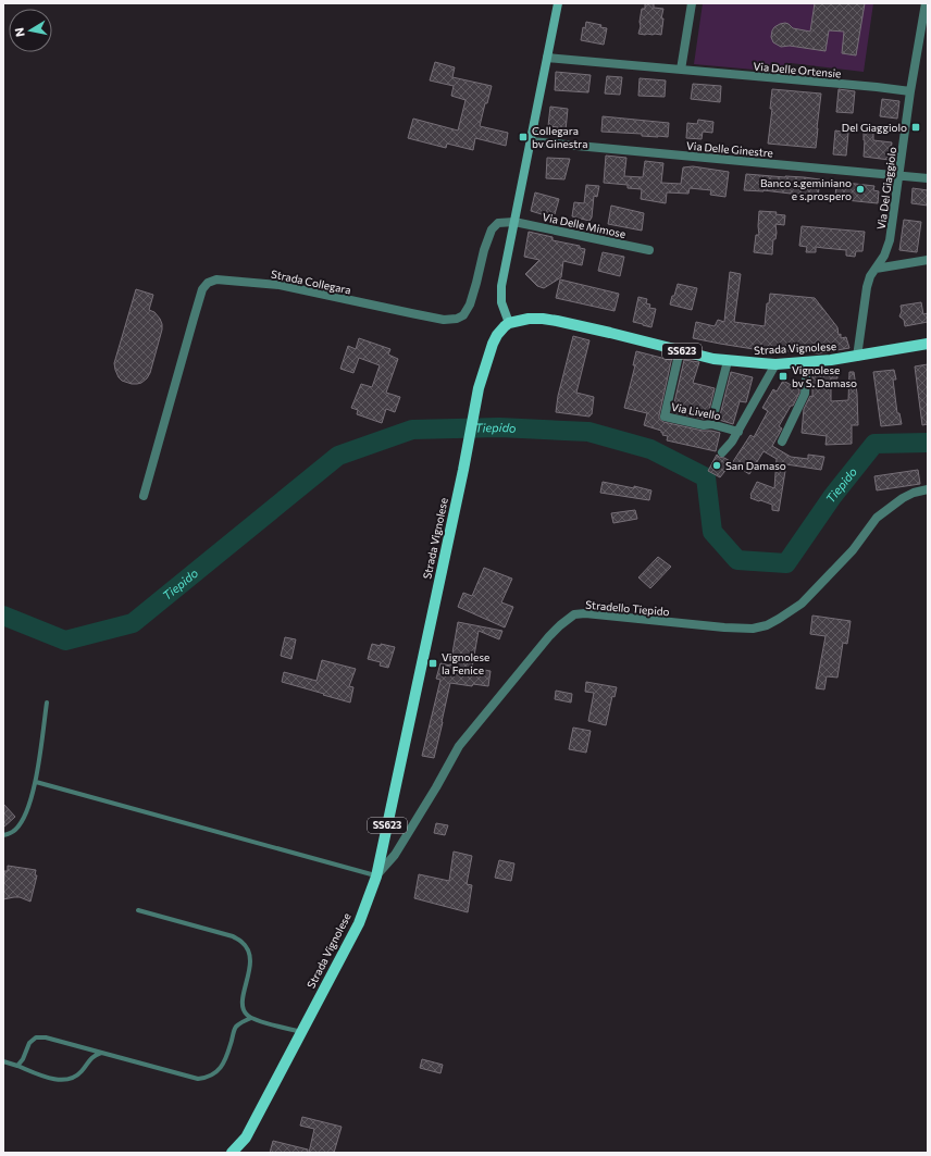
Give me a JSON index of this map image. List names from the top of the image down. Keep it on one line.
{"streets":{"main road":["Strada Vignolese","SS623"],"street":["Via Delle Ortensie","Via Delle Ginestre","Via Del Giaggiolo","Via Delle Mimose","Strada Collegara","Via Livello","Stradello Tiepido"]},"crossings":[["Via Delle Ortensie","Via Del Giaggiolo"],["Via Delle Ginestre","Via Del Giaggiolo"],["Via Del Giaggiolo","Strada Vignolese"],["Via Delle Mimose","Strada Collegara"],["Strada Vignolese","Via Livello"],["Strada Vignolese","Stradello Tiepido"]],"water":["Tiepido"],"places":{"transit":["Del Giaggiolo","Collegara bv Ginestra","Vignolese bv S. Damaso","Vignolese la Fenice"],"other":["Banco s.geminiano e s.prospero","San Damaso"]},"north":"left"}
